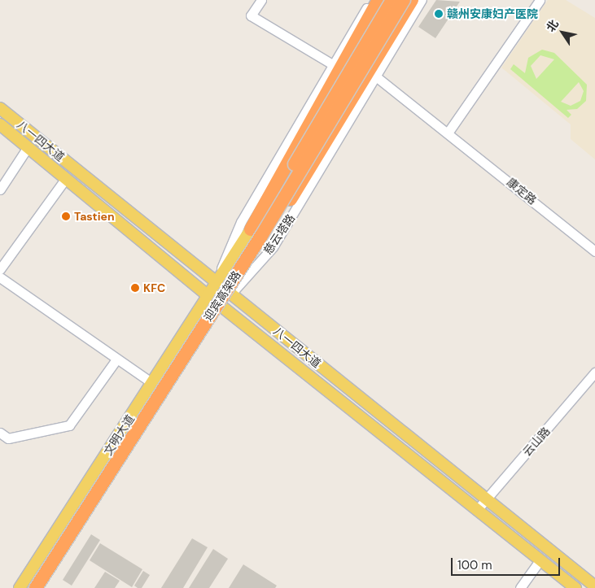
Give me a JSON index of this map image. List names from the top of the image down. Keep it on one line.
{"streets":{"highway":["迎宾高架路"],"main road":["八一四大道","慈云塔路","文明大道"],"street":["康定路","云山路"]},"crossings":[["八一四大道","慈云塔路"],["八一四大道","文明大道"],["八一四大道","云山路"],["康定路","慈云塔路"],["慈云塔路","文明大道"]],"places":["赣州安康妇产医院","Tastien","KFC"],"scale_bar":"100 m","north":"top left"}
